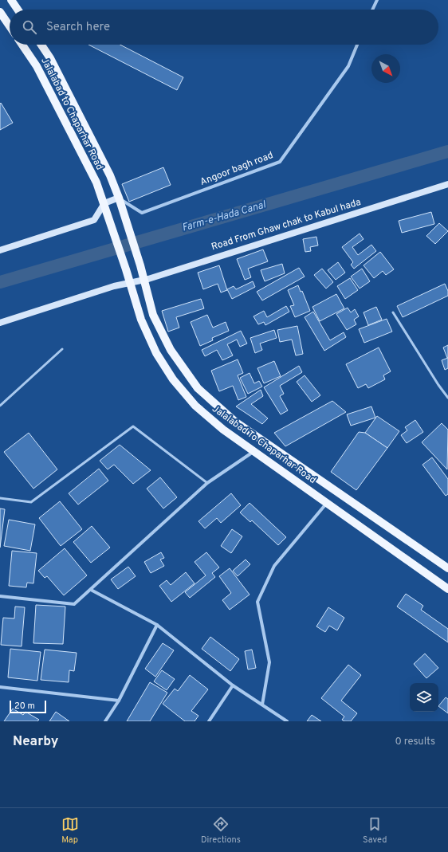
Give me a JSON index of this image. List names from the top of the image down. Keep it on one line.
{"streets":{"main road":["Jalalabad to Chaparhar Road","Jalalabad To Chaparhar Road"],"street":["Angoor bagh road","Road From Ghaw chak to Kabul hada"]},"crossings":[["Jalalabad to Chaparhar Road","Angoor bagh road"],["Jalalabad to Chaparhar Road","Jalalabad To Chaparhar Road"],["Road From Ghaw chak to Kabul hada","Jalalabad To Chaparhar Road"]],"water":["Farm-e-Hada Canal"],"scale_bar":"20 m","north":"bottom right","page":{"search":"Search here","scale":"20 m","heading":["Nearby","0 results"],"nav":["Map","Directions","Saved"]}}
